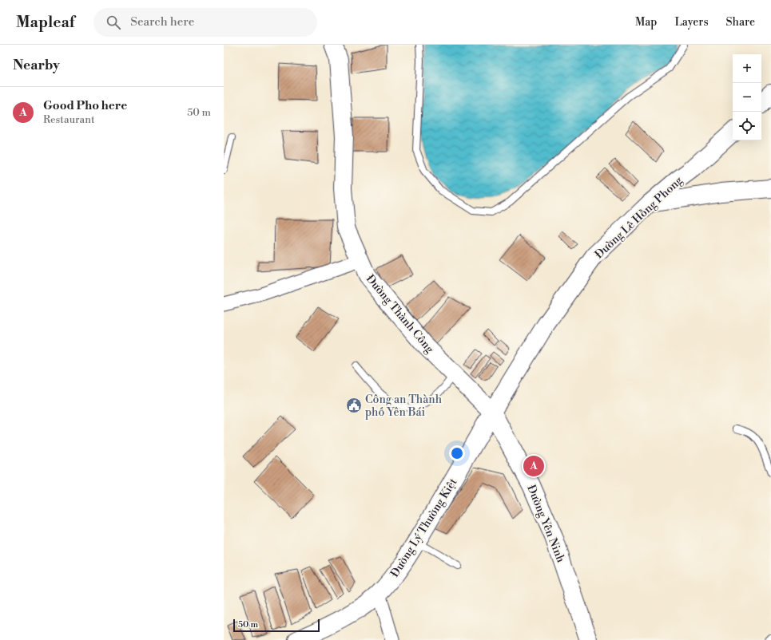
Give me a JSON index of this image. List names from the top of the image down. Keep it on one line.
{"streets":{"main road":["Đường Lê Hồng Phong","Đường Thành Công","Đường Yên Ninh","Đường Lý Thường Kiệt"]},"crossings":[["Đường Lê Hồng Phong","Đường Thành Công"],["Đường Lê Hồng Phong","Đường Yên Ninh"],["Đường Lê Hồng Phong","Đường Lý Thường Kiệt"],["Đường Thành Công","Đường Yên Ninh"],["Đường Thành Công","Đường Lý Thường Kiệt"],["Đường Yên Ninh","Đường Lý Thường Kiệt"]],"places":{"public building":["Công an Thành phố Yên Bái"]},"scale_bar":"50 m","page":{"header":"Mapleaf","search":"Search here","nav":["Map","Layers","Share"],"heading":"Nearby","map_buttons":["+","−"],"list":[{"mark":"A","name":"Good Pho here","note":"Restaurant","value":"50 m"}],"pins":"A","scale":"50 m"}}
